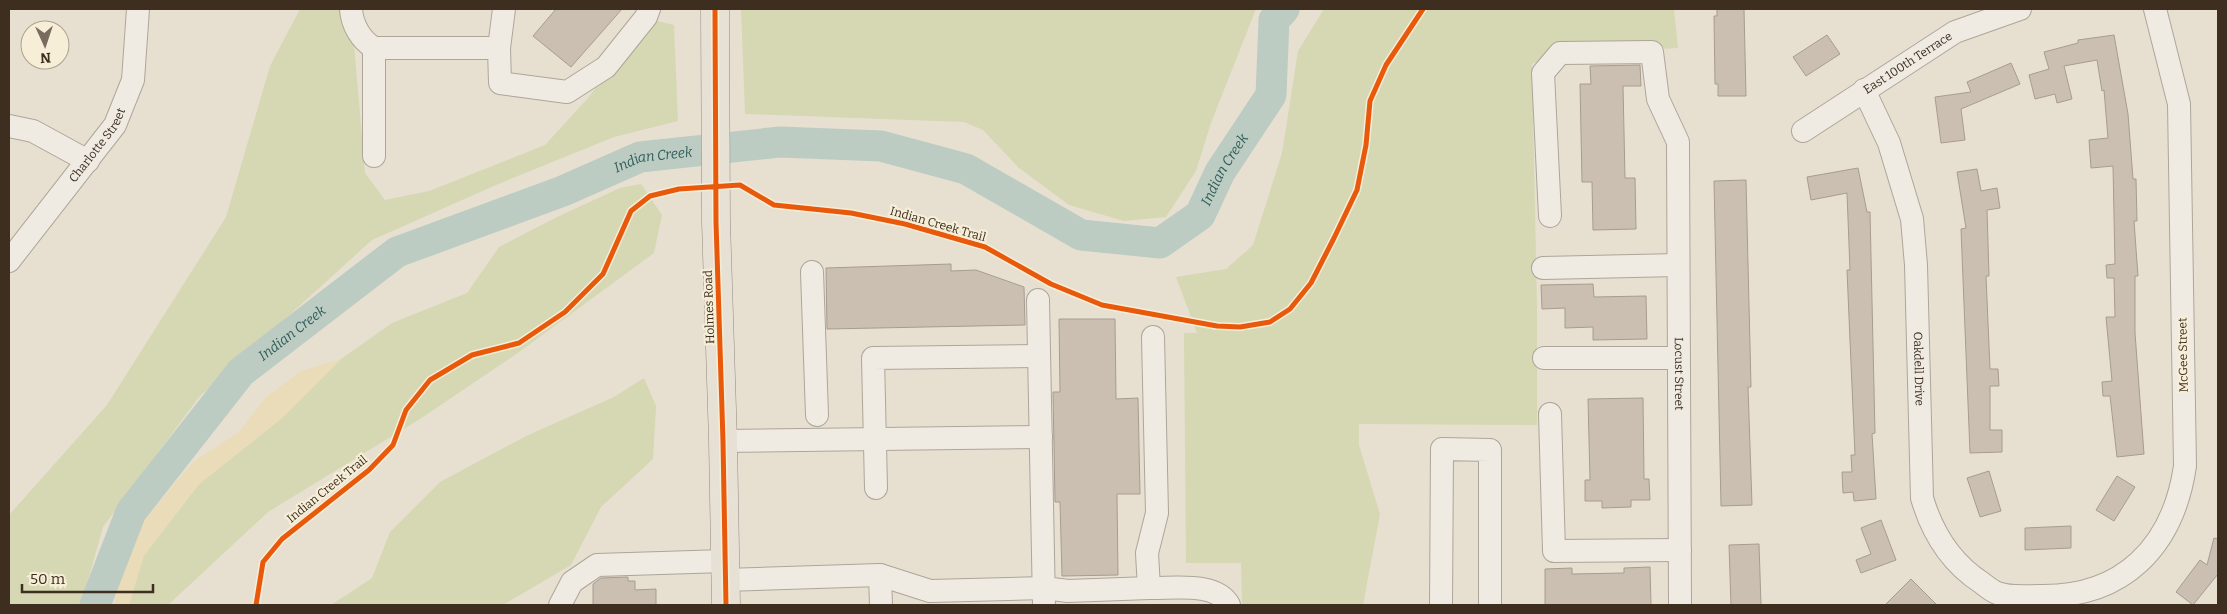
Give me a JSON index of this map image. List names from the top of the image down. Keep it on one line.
{"streets":{"main road":["Holmes Road"],"street":["East 100th Terrace","Charlotte Street","McGee Street","Oakdell Drive","Locust Street"],"cycle path":["Indian Creek Trail"]},"crossings":[["East 100th Terrace","Oakdell Drive"],["McGee Street","Oakdell Drive"]],"water":["Indian Creek"],"scale_bar":"50 m","north":"bottom"}
